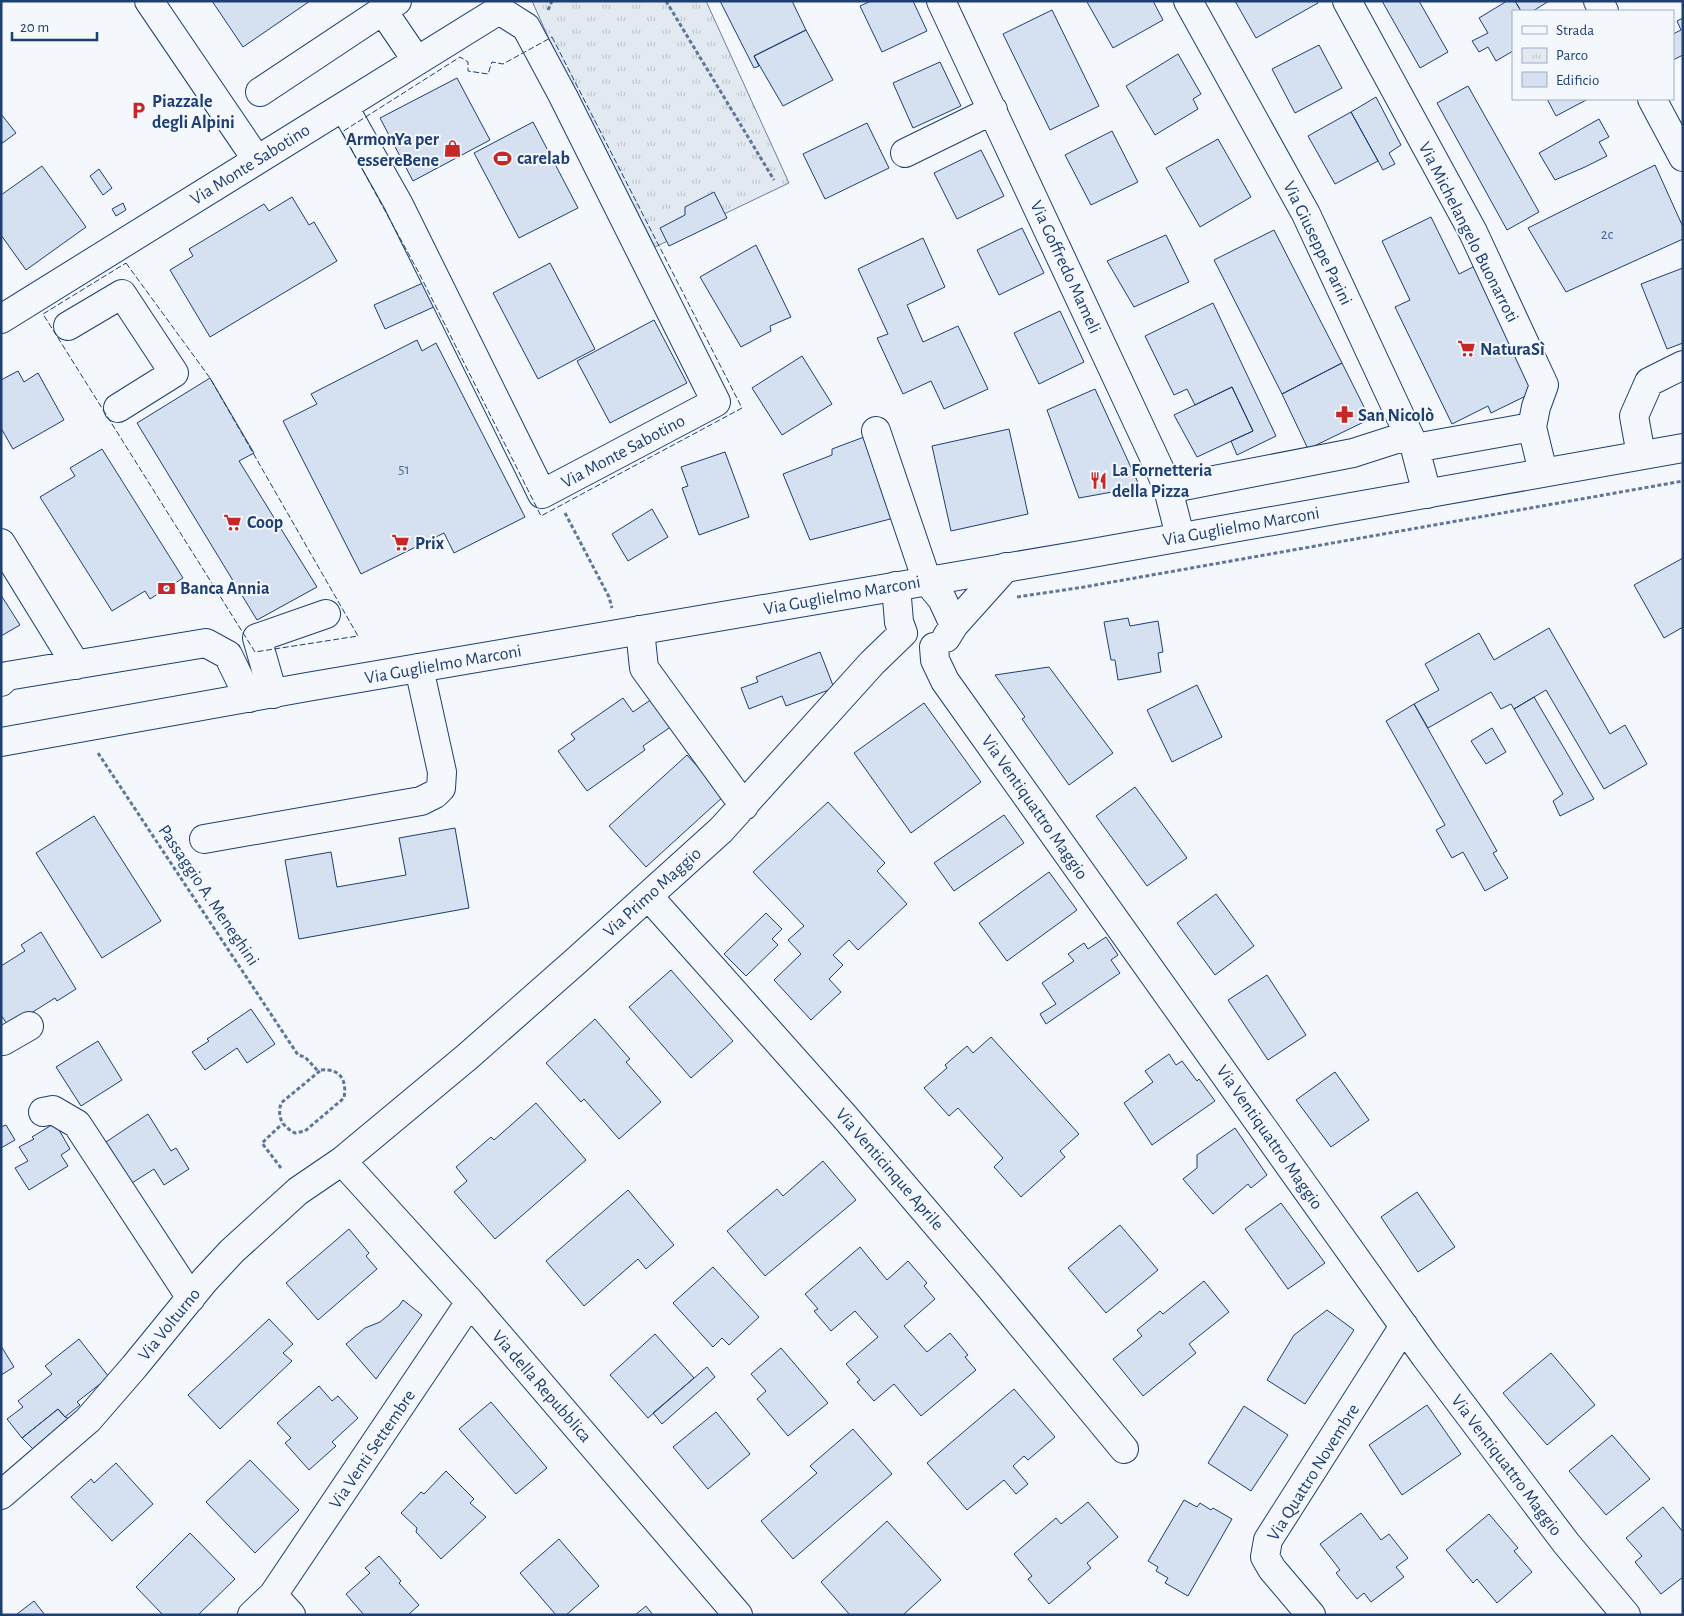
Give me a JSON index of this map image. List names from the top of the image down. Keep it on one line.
{"streets":{"street":["Via Monte Sabotino","Via Michelangelo Buonarroti","Via Giuseppe Parini","Via Goffredo Mameli","Via Guglielmo Marconi","Via Ventiquattro Maggio","Via Primo Maggio","Via Venticinque Aprile","Via Volturno","Via della Repubblica","Via Venti Settembre","Via Quattro Novembre"],"path":["Passaggio A. Meneghini"]},"crossings":[["Via Michelangelo Buonarroti","Via Guglielmo Marconi"],["Via Giuseppe Parini","Via Guglielmo Marconi"],["Via Goffredo Mameli","Via Guglielmo Marconi"],["Via Guglielmo Marconi","Via Ventiquattro Maggio"],["Via Guglielmo Marconi","Via Primo Maggio"],["Via Guglielmo Marconi","Passaggio A. Meneghini"],["Via Ventiquattro Maggio","Via Primo Maggio"],["Via Ventiquattro Maggio","Via Quattro Novembre"],["Via Primo Maggio","Via Venticinque Aprile"],["Via Primo Maggio","Via Volturno"],["Via Primo Maggio","Via della Repubblica"],["Via Volturno","Via della Repubblica"],["Via della Repubblica","Via Venti Settembre"]],"places":{"parking":["Piazzale degli Alpini"],"shop":["ArmonYa per essereBene"],"sports":["carelab"],"supermarket":["NaturaSì","Coop","Prix"],"pharmacy":["San Nicolò"],"restaurant":["La Fornetteria della Pizza"],"bank":["Banca Annia"]},"house_numbers":["2c","51"],"legend":["Strada","Parco","Edificio"],"scale_bar":"20 m"}
